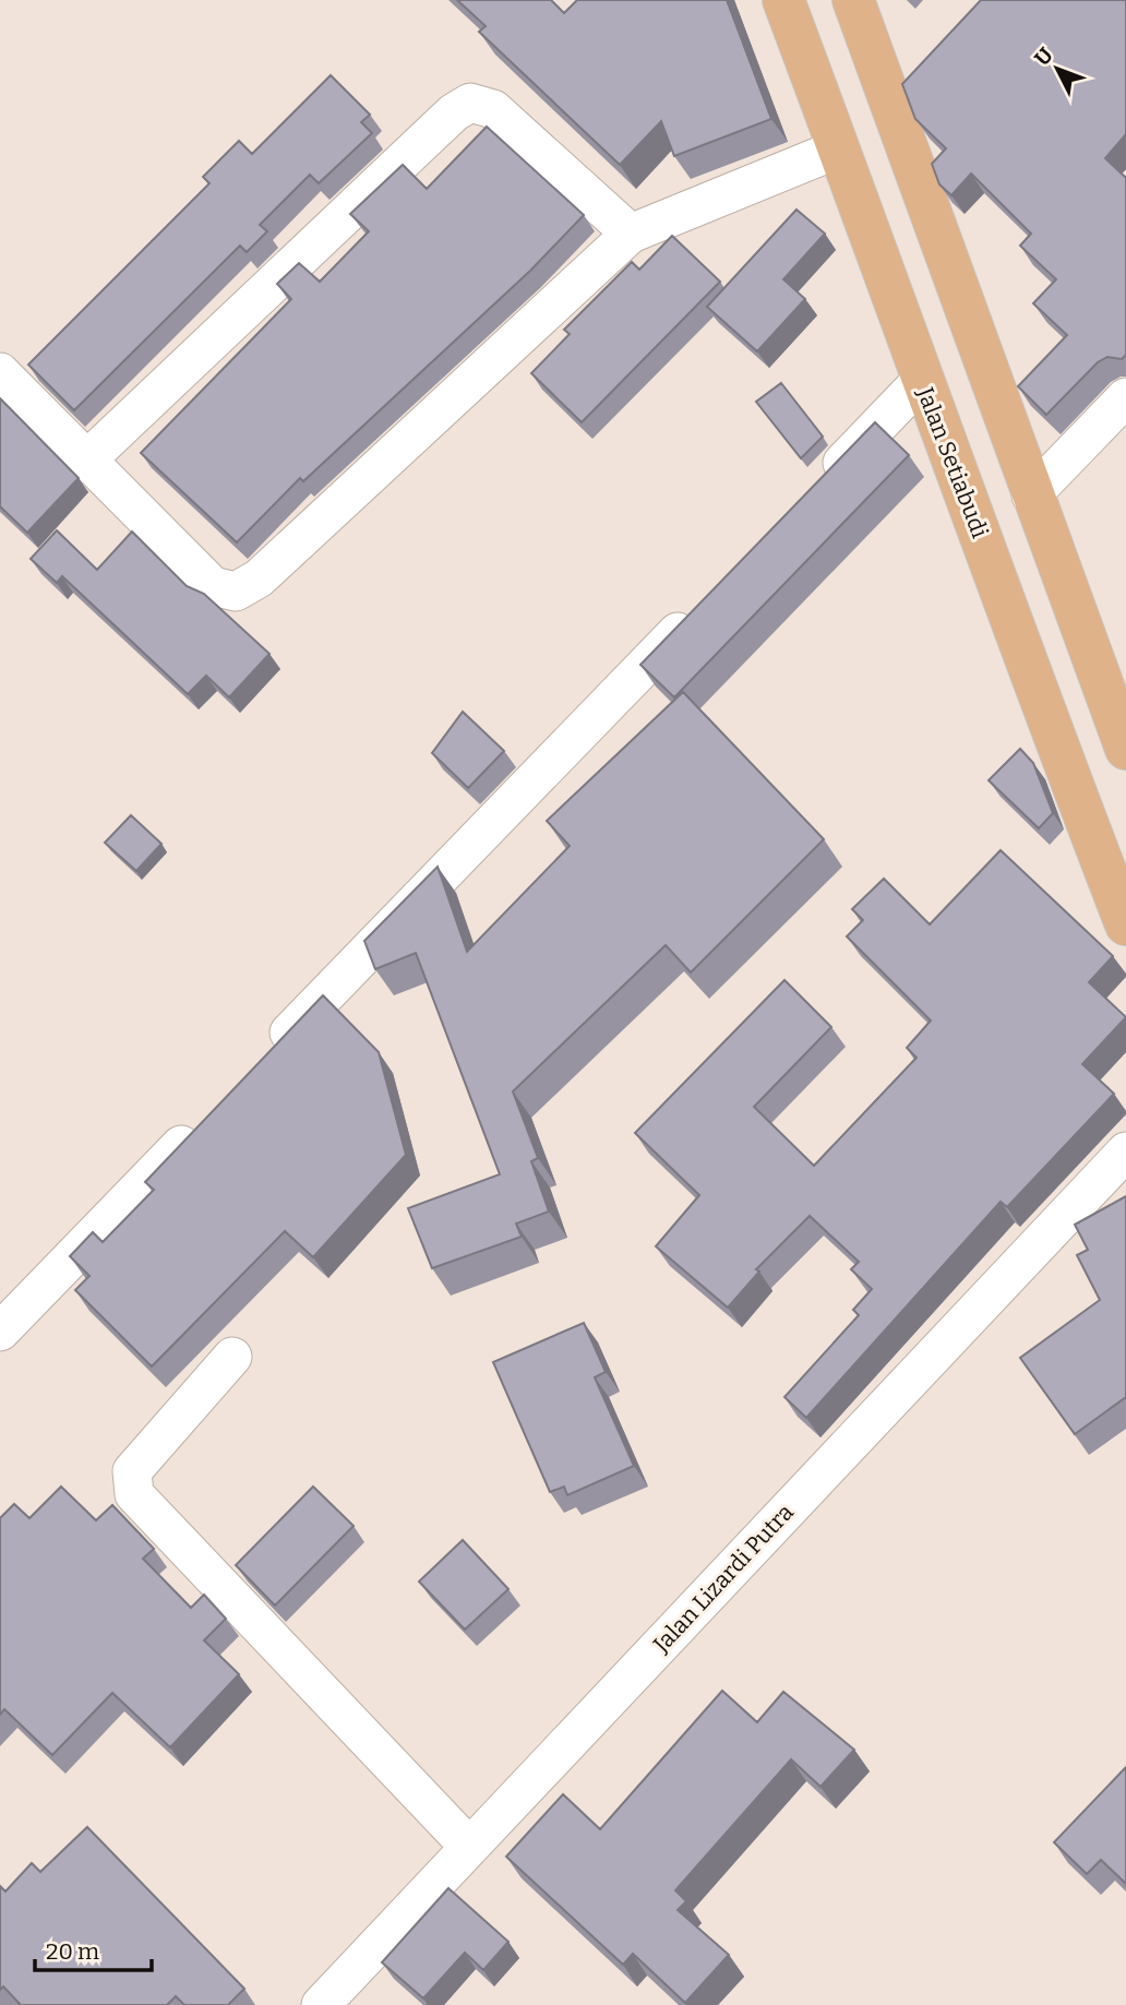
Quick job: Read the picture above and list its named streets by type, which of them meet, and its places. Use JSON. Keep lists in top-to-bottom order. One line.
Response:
{"streets":{"main road":["Jalan Setiabudi"],"street":["Jalan Lizardi Putra"]},"scale_bar":"20 m","north":"top left"}
